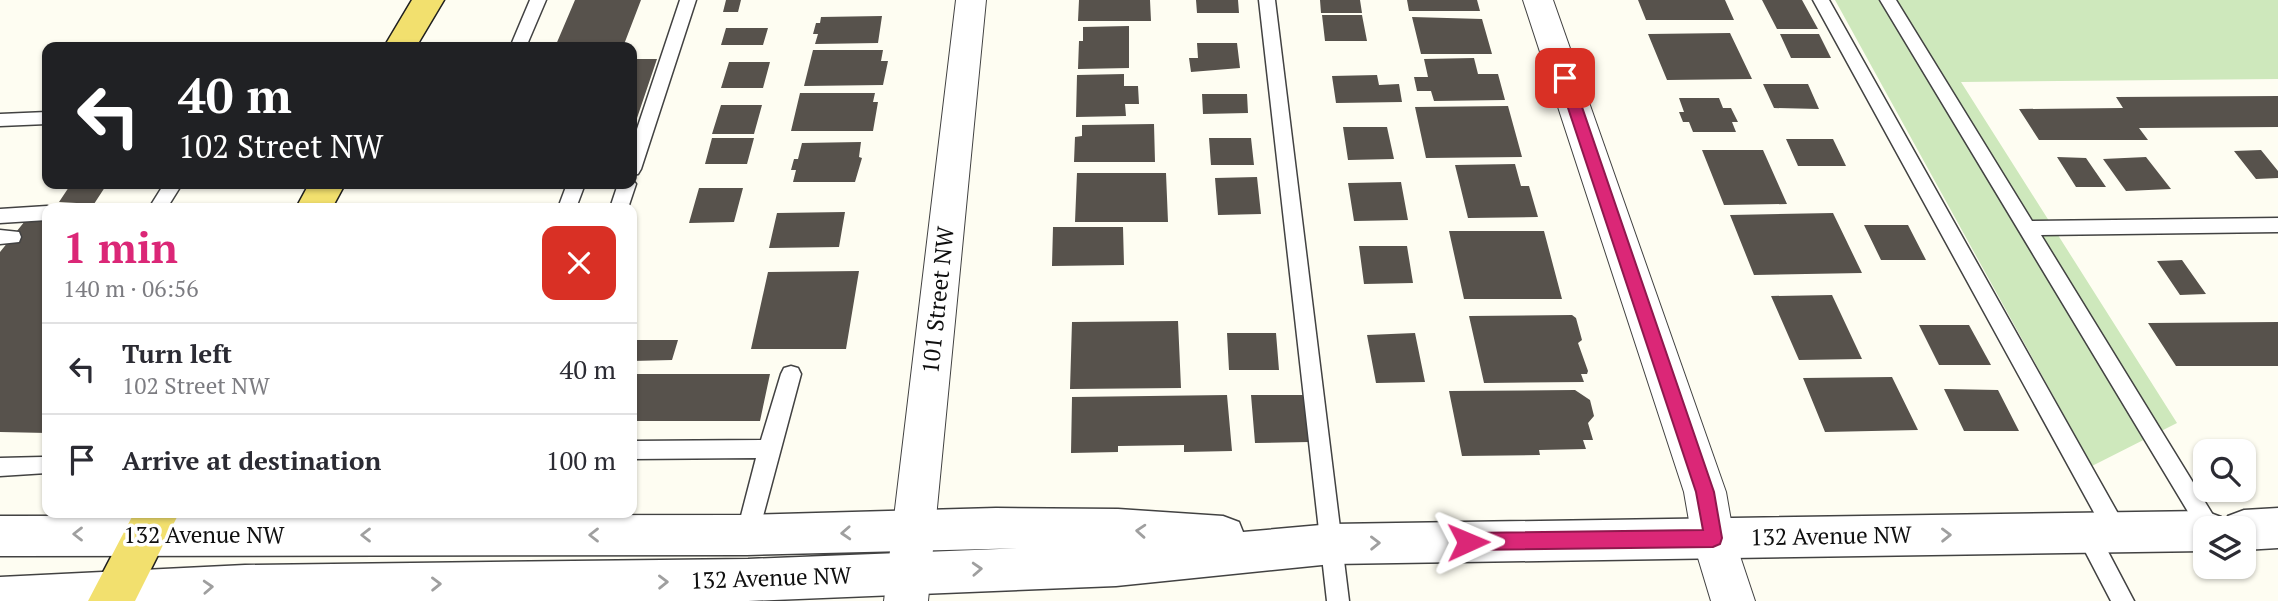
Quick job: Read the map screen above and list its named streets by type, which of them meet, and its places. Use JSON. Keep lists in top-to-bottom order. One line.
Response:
{"streets":{"street":["101 Street NW","132 Avenue NW"]},"crossings":[["101 Street NW","132 Avenue NW"]],"page":{"turn":["40 m","102 Street NW"],"heading":["1 min","140 m · 06:56"],"list":[{"name":"Turn left","note":"102 Street NW","value":"40 m"},{"name":"Arrive at destination","value":"100 m"}]}}
